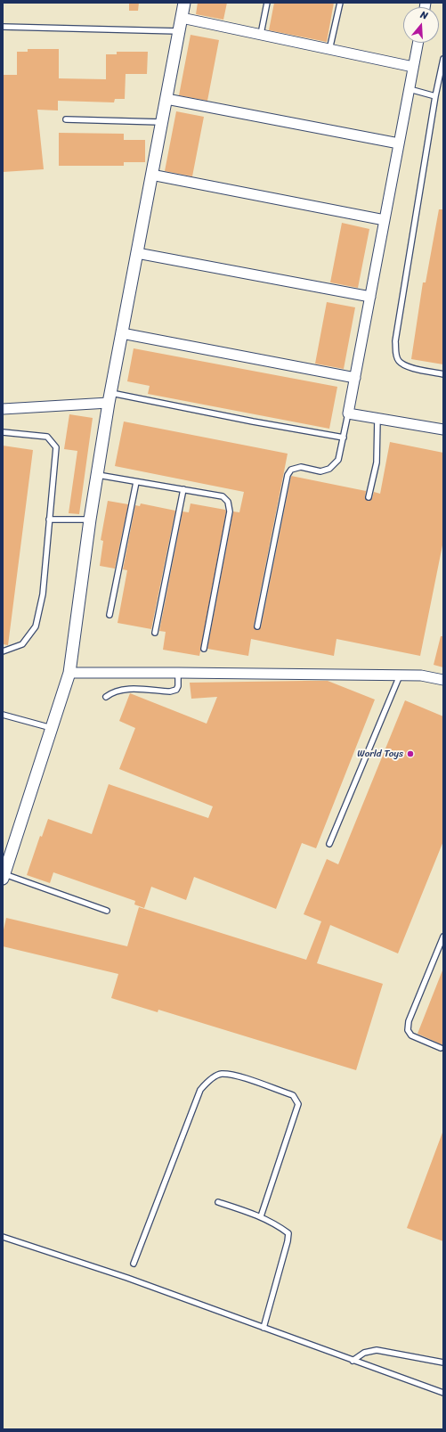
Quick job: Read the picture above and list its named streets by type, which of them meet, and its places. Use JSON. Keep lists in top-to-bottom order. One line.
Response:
{"places":["World Toys"],"north":"top"}
